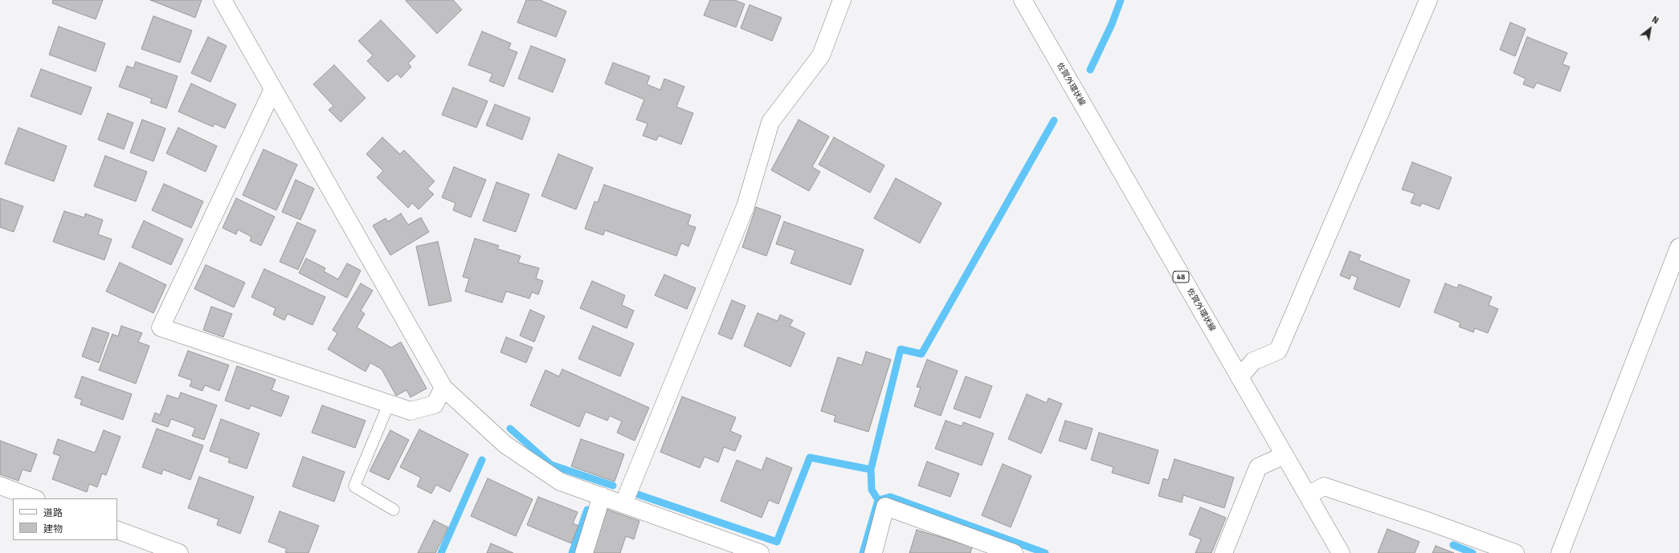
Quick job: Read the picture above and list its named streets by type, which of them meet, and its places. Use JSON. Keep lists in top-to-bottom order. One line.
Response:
{"streets":{"street":["佐賀外環状線","48"]},"legend":["道路","建物"],"north":"top right"}
